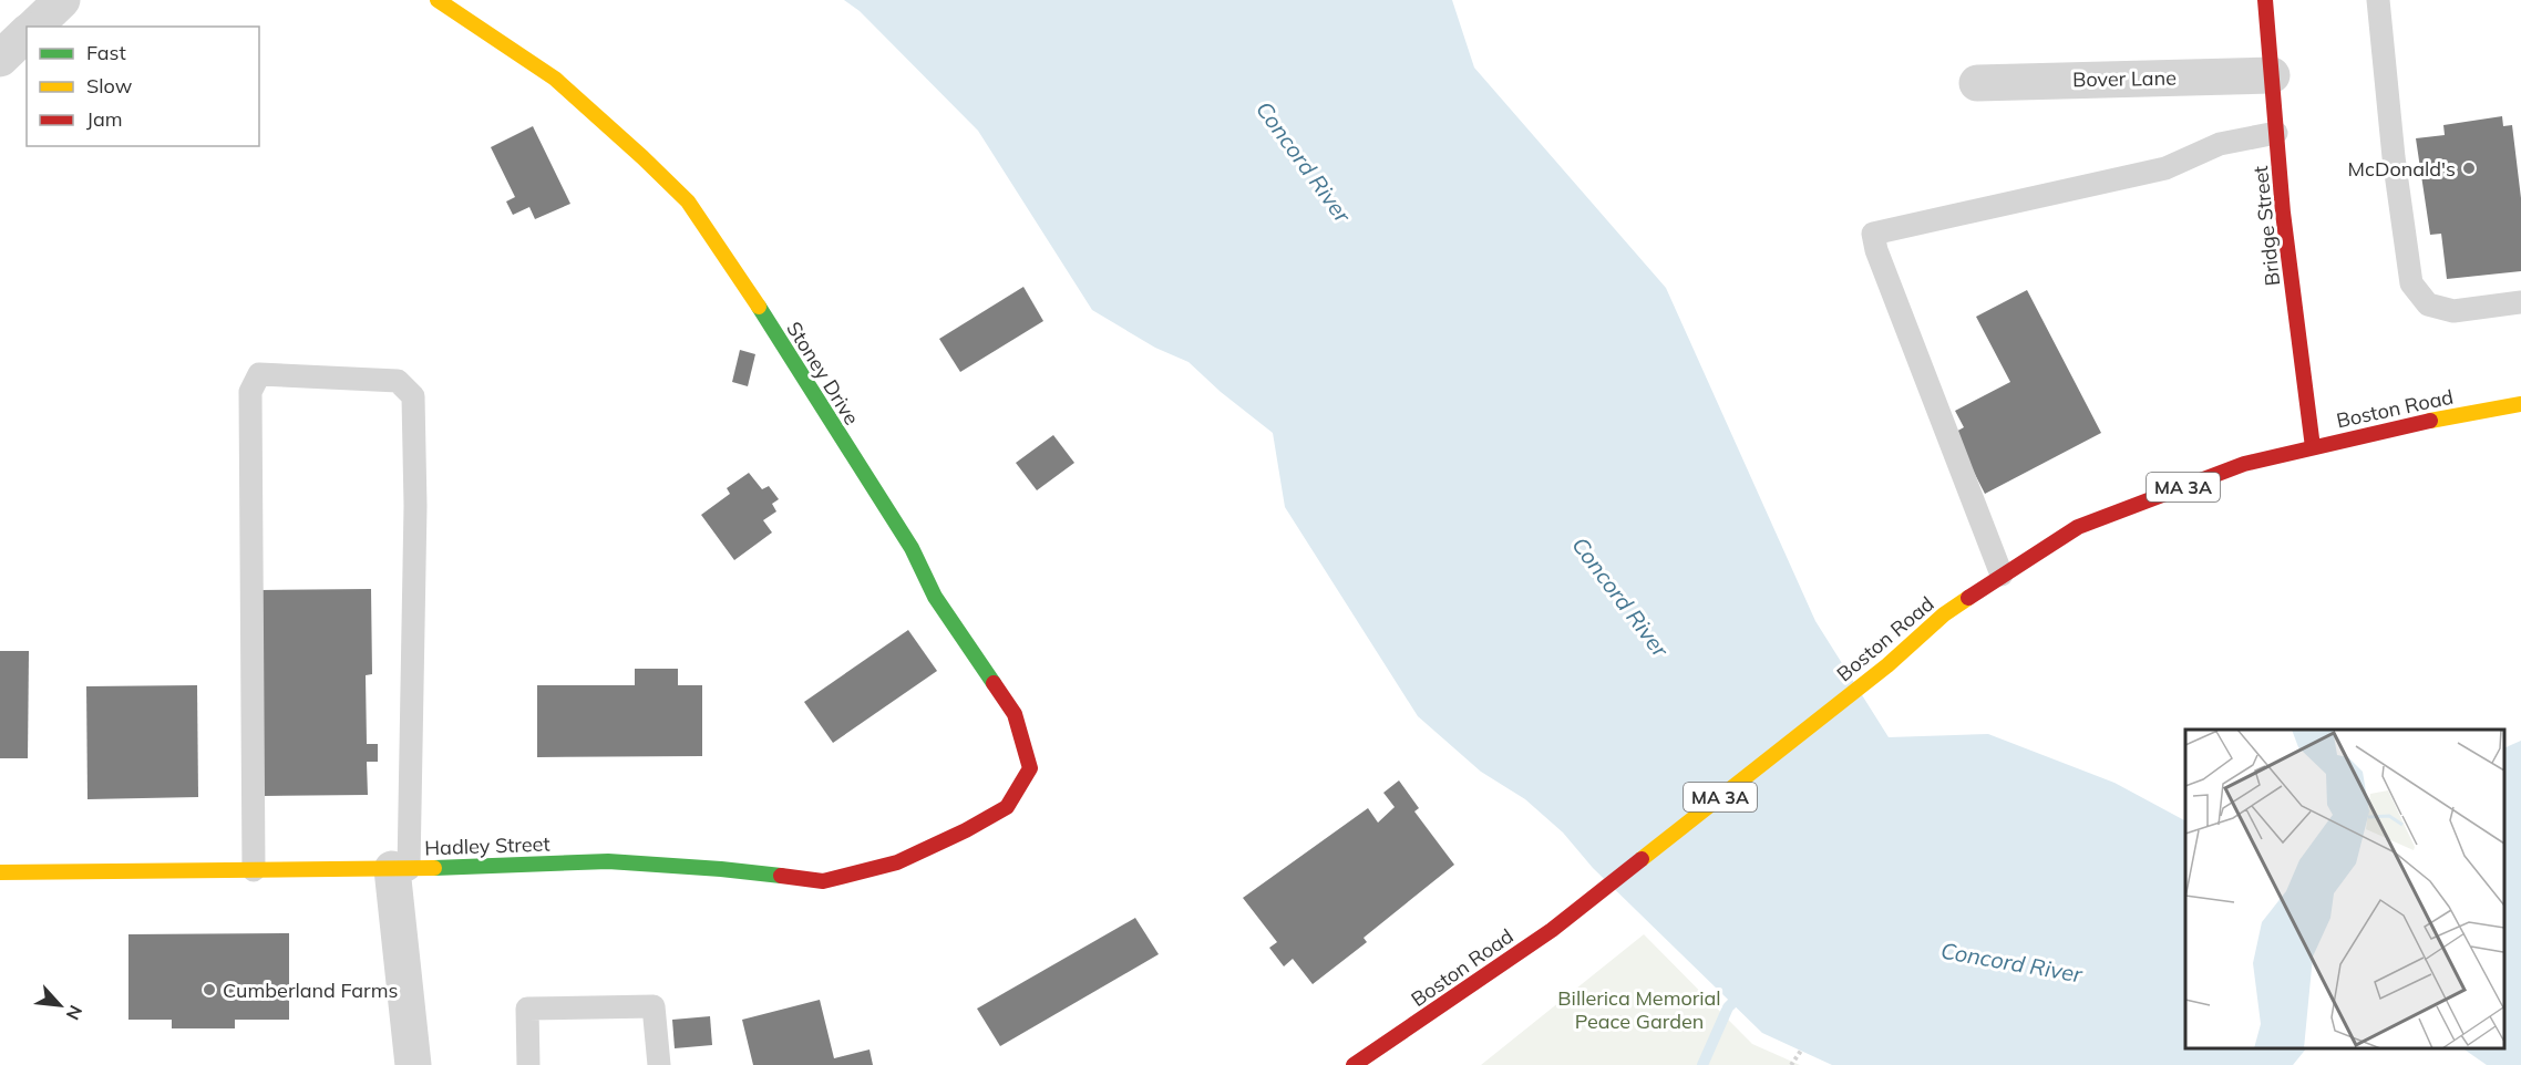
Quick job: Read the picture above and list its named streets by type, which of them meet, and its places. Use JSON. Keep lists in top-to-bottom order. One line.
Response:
{"streets":{"street":["Bover Lane","Bridge Street","Stoney Drive","Boston Road","MA 3A","Hadley Street"]},"crossings":[["Bover Lane","Bridge Street"],["Bridge Street","Boston Road"],["Stoney Drive","Hadley Street"]],"water":["Concord River"],"parks":["Billerica Memorial Peace Garden"],"places":["McDonald's","Cumberland Farms"],"legend":["Fast","Slow","Jam"],"north":"bottom right"}
